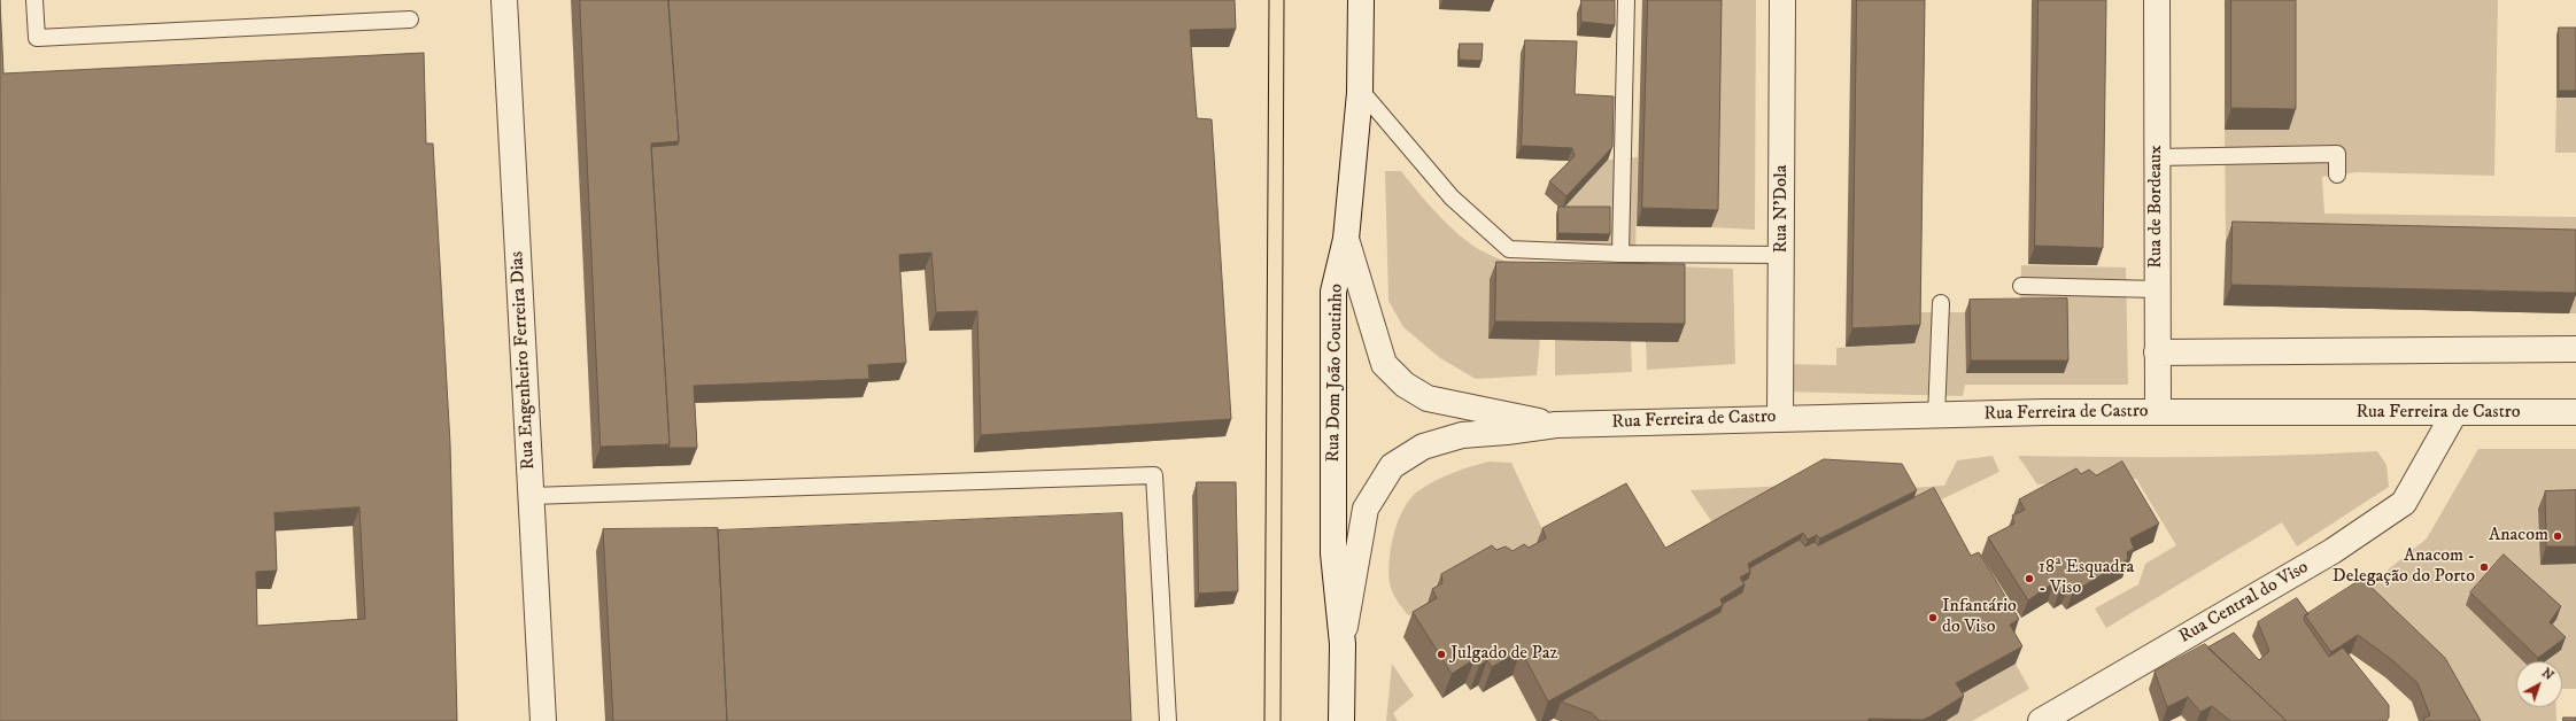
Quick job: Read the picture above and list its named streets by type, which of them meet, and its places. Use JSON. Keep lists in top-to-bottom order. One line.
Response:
{"streets":{"street":["Rua de Bordeaux","Rua N'Dola","Rua Engenheiro Ferreira Dias","Rua Dom João Coutinho","Rua Ferreira de Castro","Rua Central do Viso"]},"crossings":[["Rua de Bordeaux","Rua Ferreira de Castro"],["Rua N'Dola","Rua Ferreira de Castro"],["Rua Dom João Coutinho","Rua Ferreira de Castro"],["Rua Ferreira de Castro","Rua Central do Viso"]],"places":["Anacom","Anacom - Delegação do Porto","18ª Esquadra - Viso","Infantário do Viso","Julgado de Paz"],"north":"top right"}
